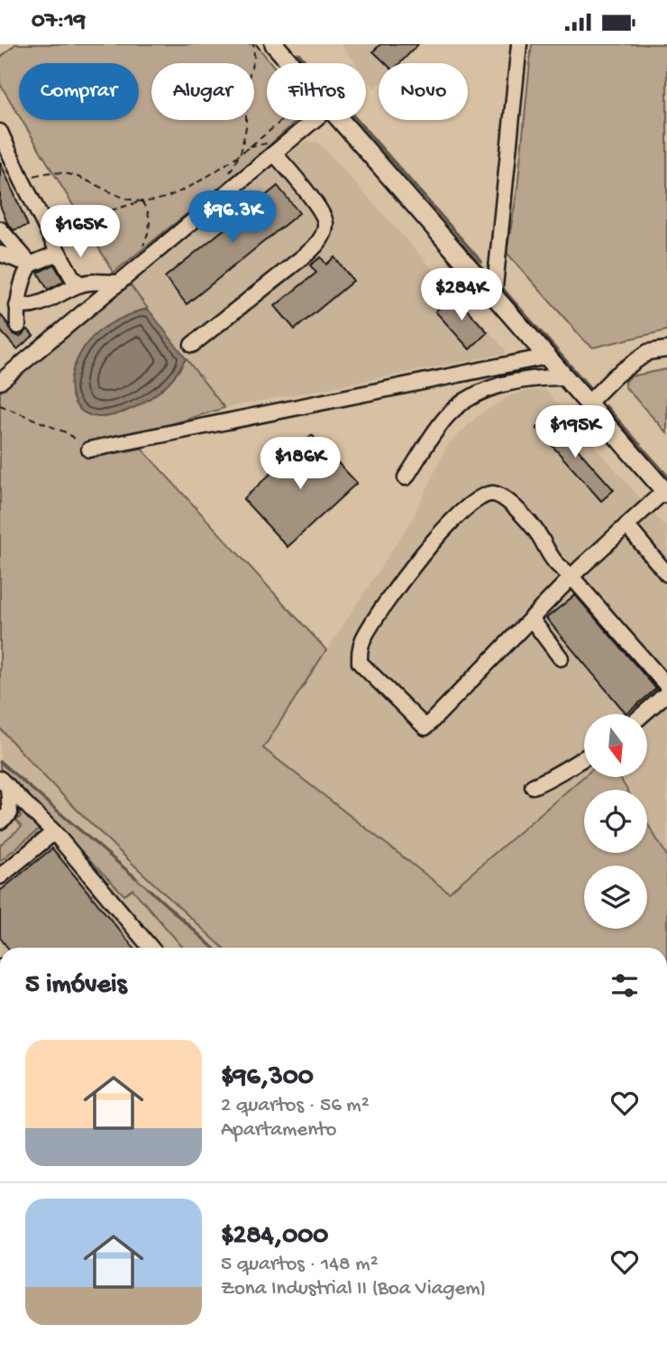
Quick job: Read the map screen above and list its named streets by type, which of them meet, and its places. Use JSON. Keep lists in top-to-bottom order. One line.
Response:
{"north":"bottom","page":{"status":"07:19","chip":["Comprar","Alugar","Filtros","Novo"],"price":["$96.3K","$165K","$284K","$195K","$186K"],"heading":"5 imóveis","list":[{"name":"$96,300","note":"2 quartos · 56 m² · Apartamento"},{"name":"$284,000","note":"5 quartos · 148 m² · Zona Industrial II (Boa Viagem)"}]}}
